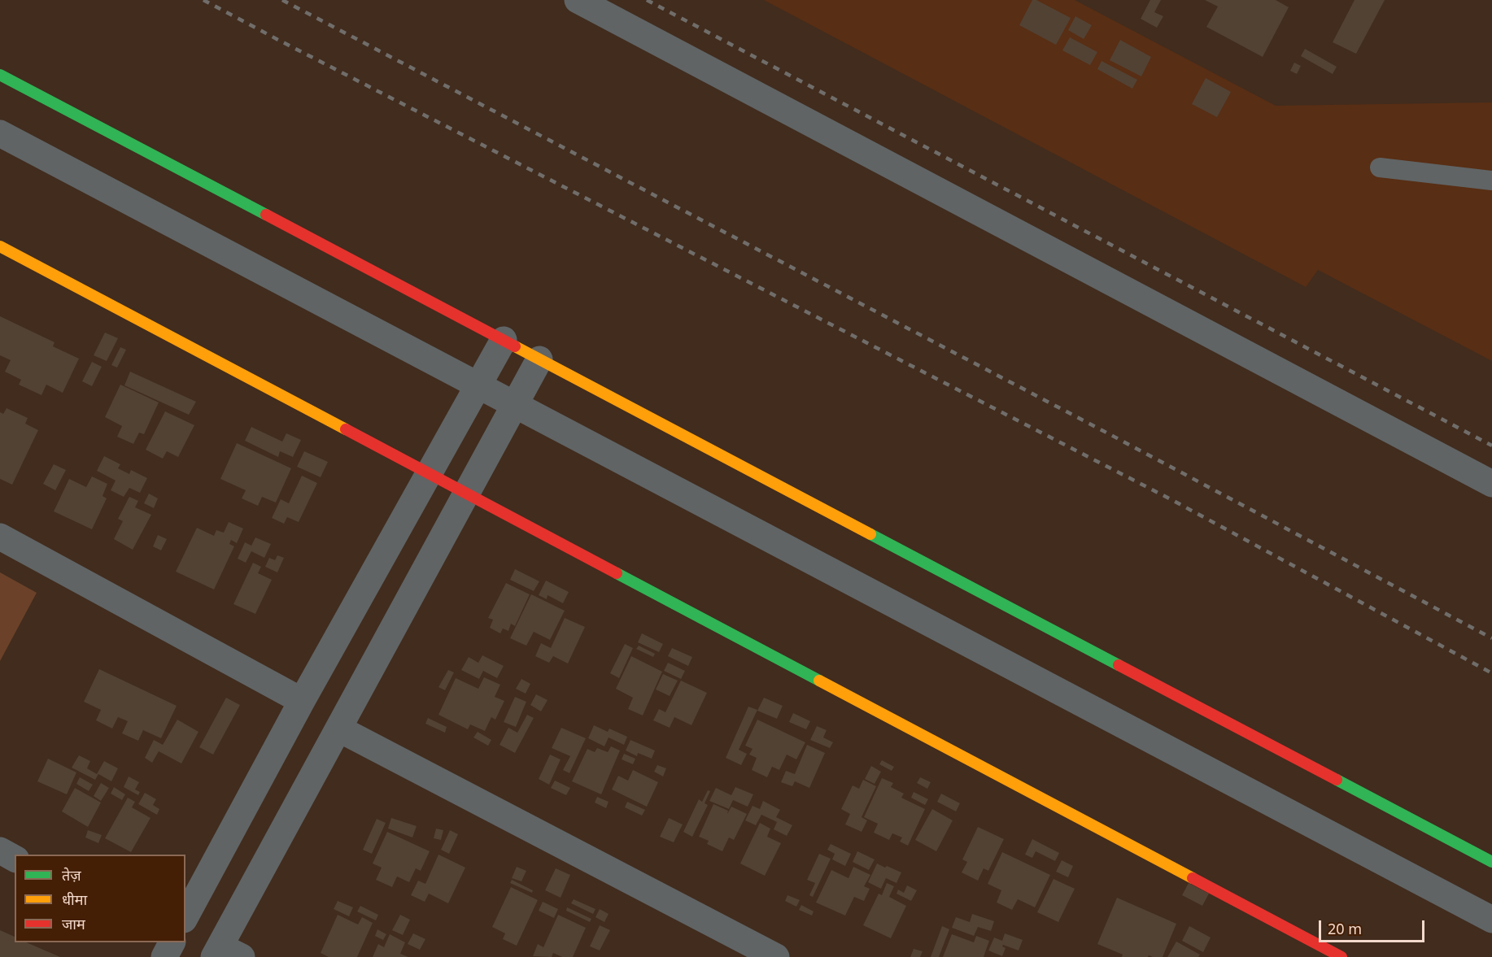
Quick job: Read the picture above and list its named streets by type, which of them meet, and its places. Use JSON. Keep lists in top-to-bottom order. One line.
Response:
{"legend":["तेज़","धीमा","जाम"],"scale_bar":"20 m"}
